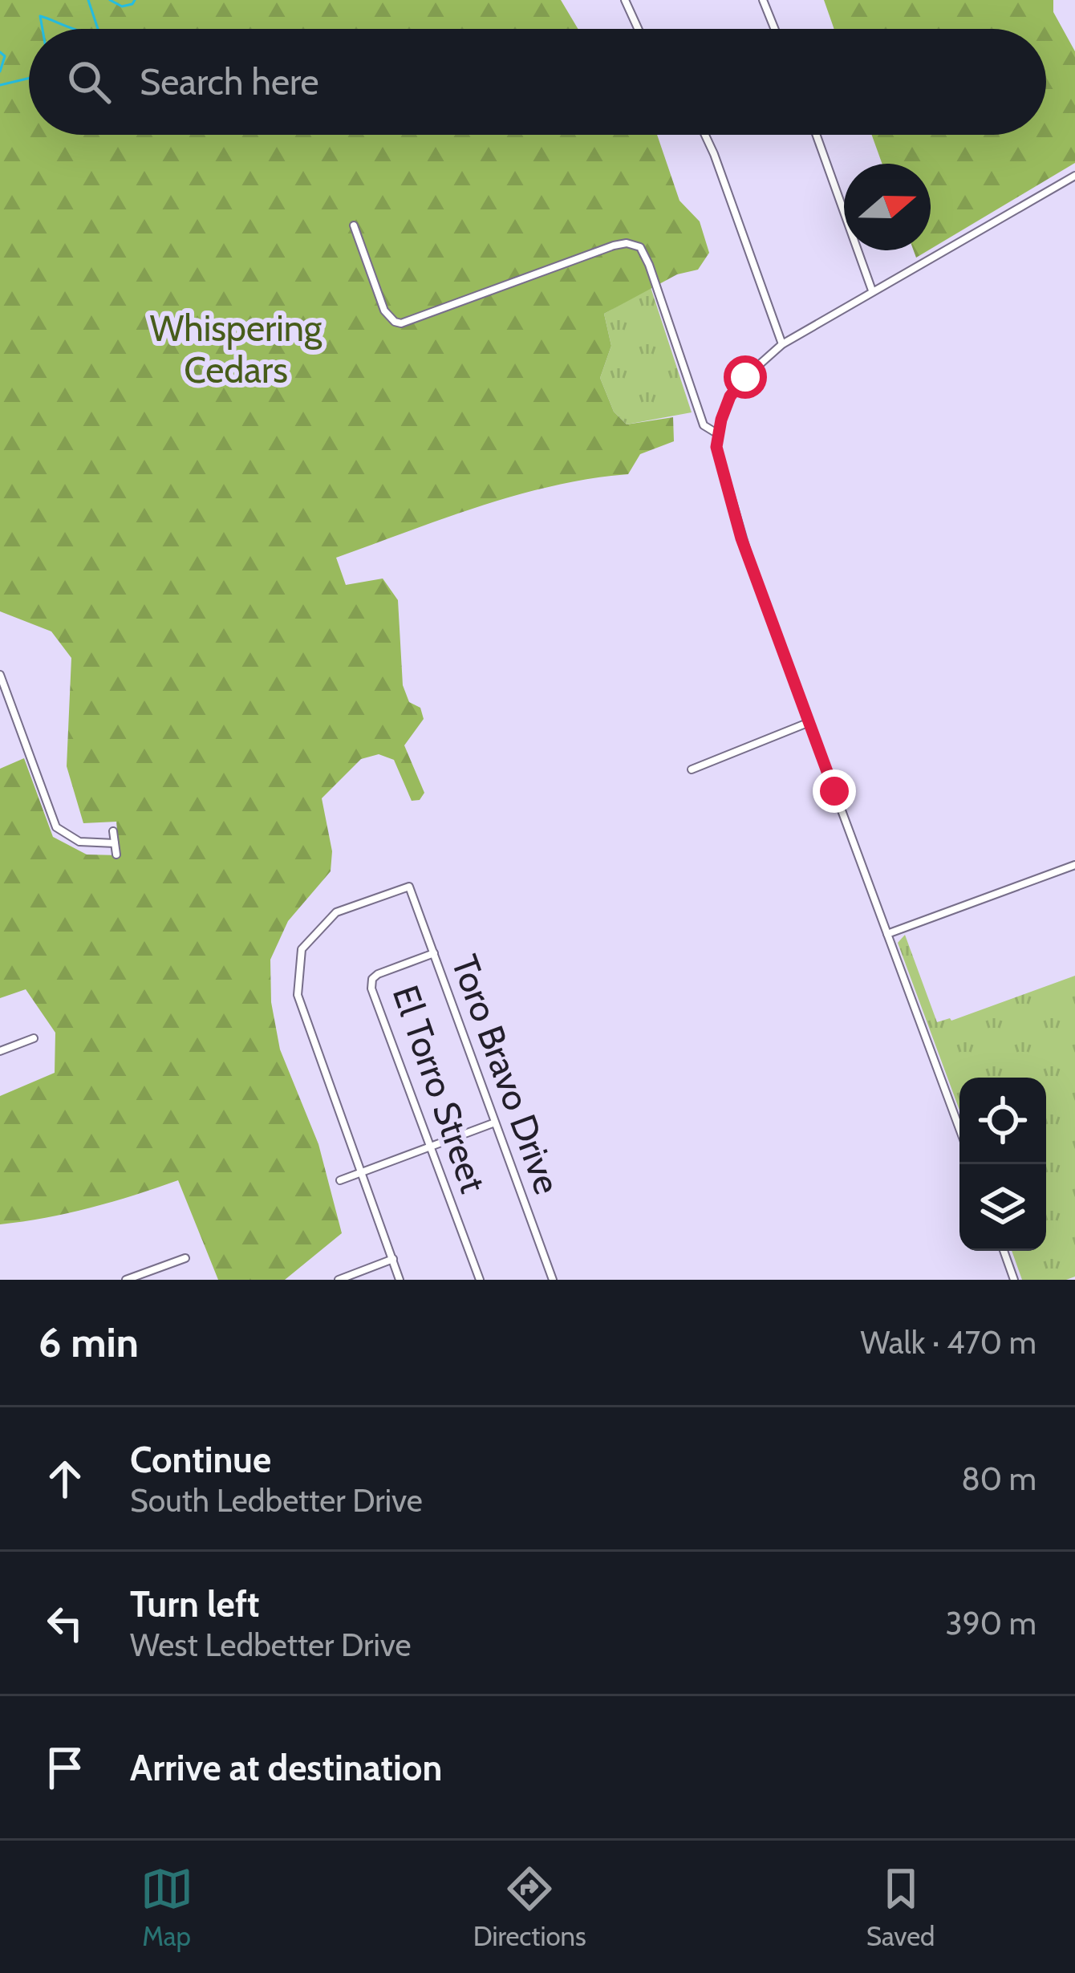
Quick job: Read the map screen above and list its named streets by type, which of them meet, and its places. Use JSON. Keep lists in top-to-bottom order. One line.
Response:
{"streets":{"street":["Toro Bravo Drive","El Torro Street"]},"crossings":[["Toro Bravo Drive","El Torro Street"]],"parks":["Whispering Cedars"],"north":"right","page":{"search":"Search here","heading":["6 min","Walk · 470 m"],"list":[["Continue","South Ledbetter Drive","80 m"],["Turn left","West Ledbetter Drive","390 m"],"Arrive at destination"],"nav":["Map","Directions","Saved"]}}
